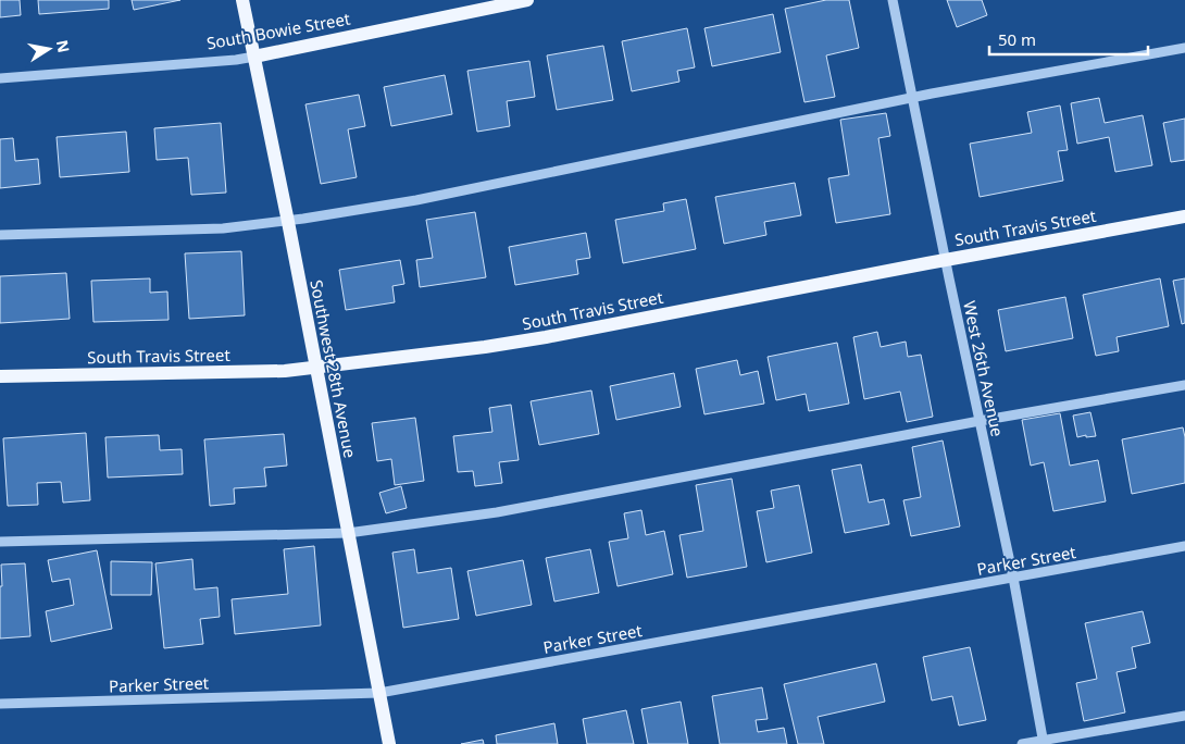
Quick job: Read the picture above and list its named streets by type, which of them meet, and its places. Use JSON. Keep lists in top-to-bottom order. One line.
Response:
{"streets":{"main road":["South Bowie Street","South Travis Street","Southwest 28th Avenue"],"street":["West 26th Avenue","Parker Street"]},"crossings":[["South Bowie Street","Southwest 28th Avenue"],["South Travis Street","Southwest 28th Avenue"],["South Travis Street","West 26th Avenue"],["Southwest 28th Avenue","Parker Street"],["West 26th Avenue","Parker Street"]],"scale_bar":"50 m","north":"right"}
